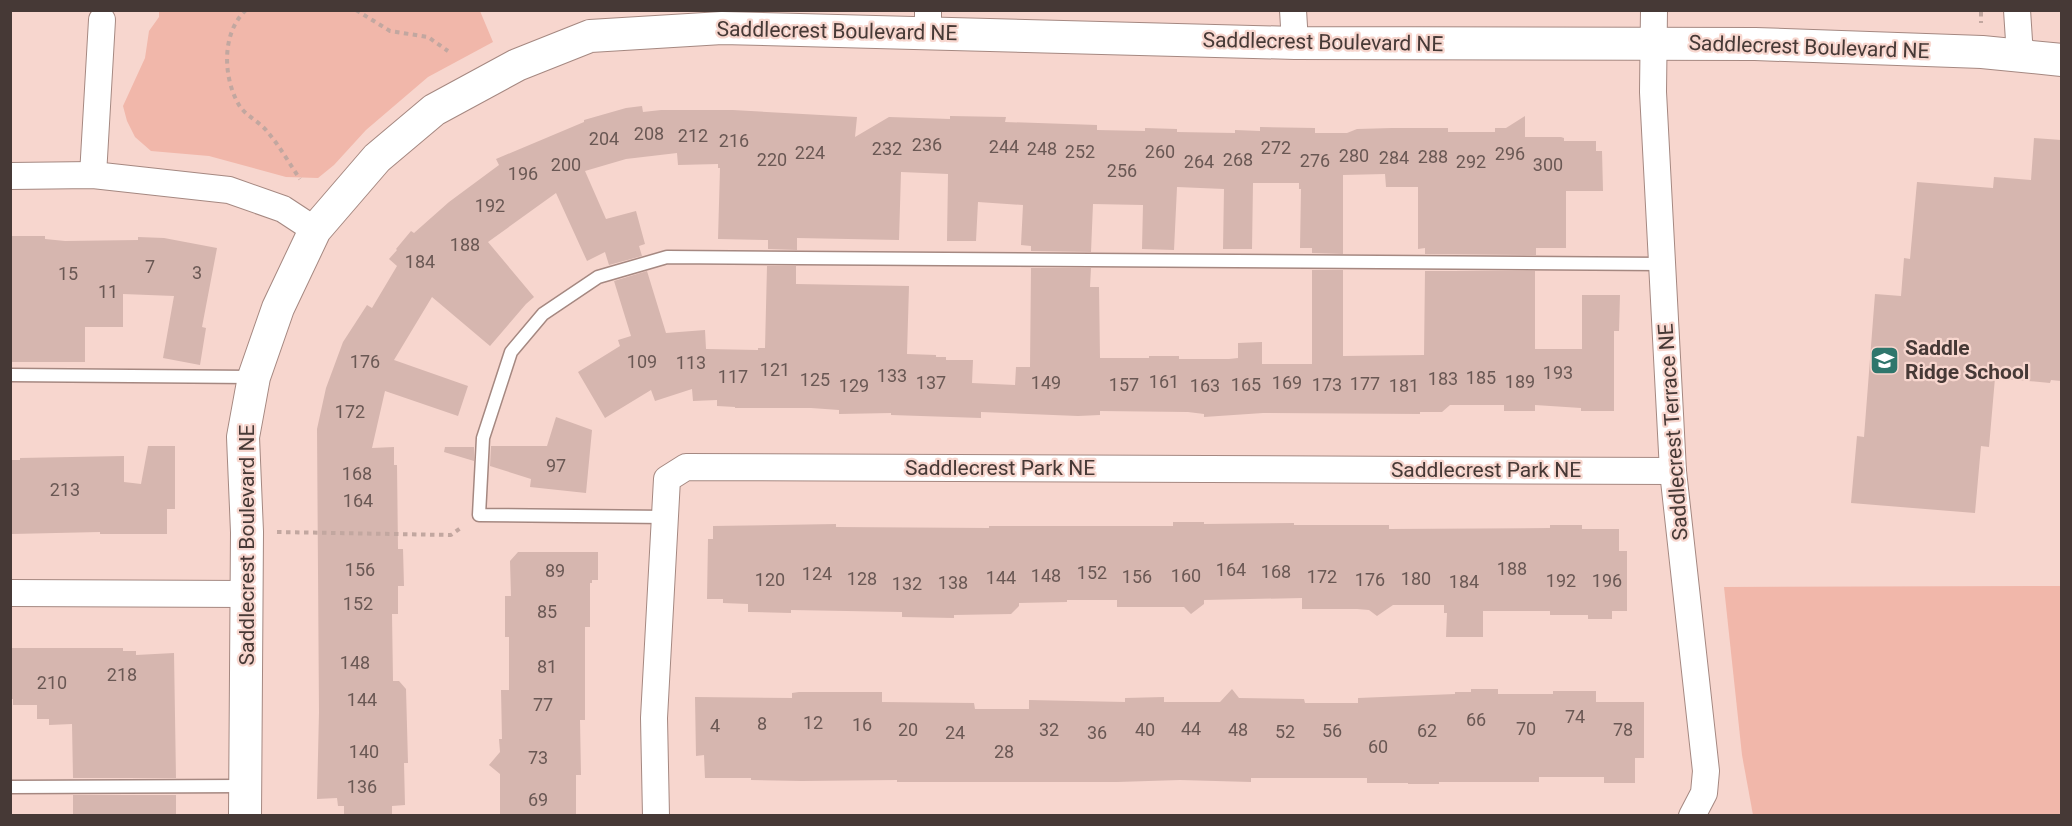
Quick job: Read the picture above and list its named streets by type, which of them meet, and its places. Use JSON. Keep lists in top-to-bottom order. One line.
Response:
{"streets":{"street":["Saddlecrest Boulevard NE","Saddlecrest Terrace NE","Saddlecrest Park NE"]},"crossings":[["Saddlecrest Boulevard NE","Saddlecrest Terrace NE"],["Saddlecrest Terrace NE","Saddlecrest Park NE"]],"places":{"school or university":["Saddle Ridge School"]},"house_numbers":["208","212","204","216","236","244","272","232","248","252","260","224","296","280","288","284","220","268","276","264","292","200","300","256","196","192","188","184","7","3","15","11","176","109","113","121","193","133","117","185","183","125","161","189","137","149","169","177","157","165","173","129","163","181","172","97","168","213","164","188","156","164","89","168","152","124","148","160","156","172","144","128","180","120","176","192","196","184","138","132","152","85","148","81","218","210","144","77","74","66","12","8","16","4","44","70","20","32","40","48","78","56","62","52","24","36","60","140","28","73","136","69"]}
